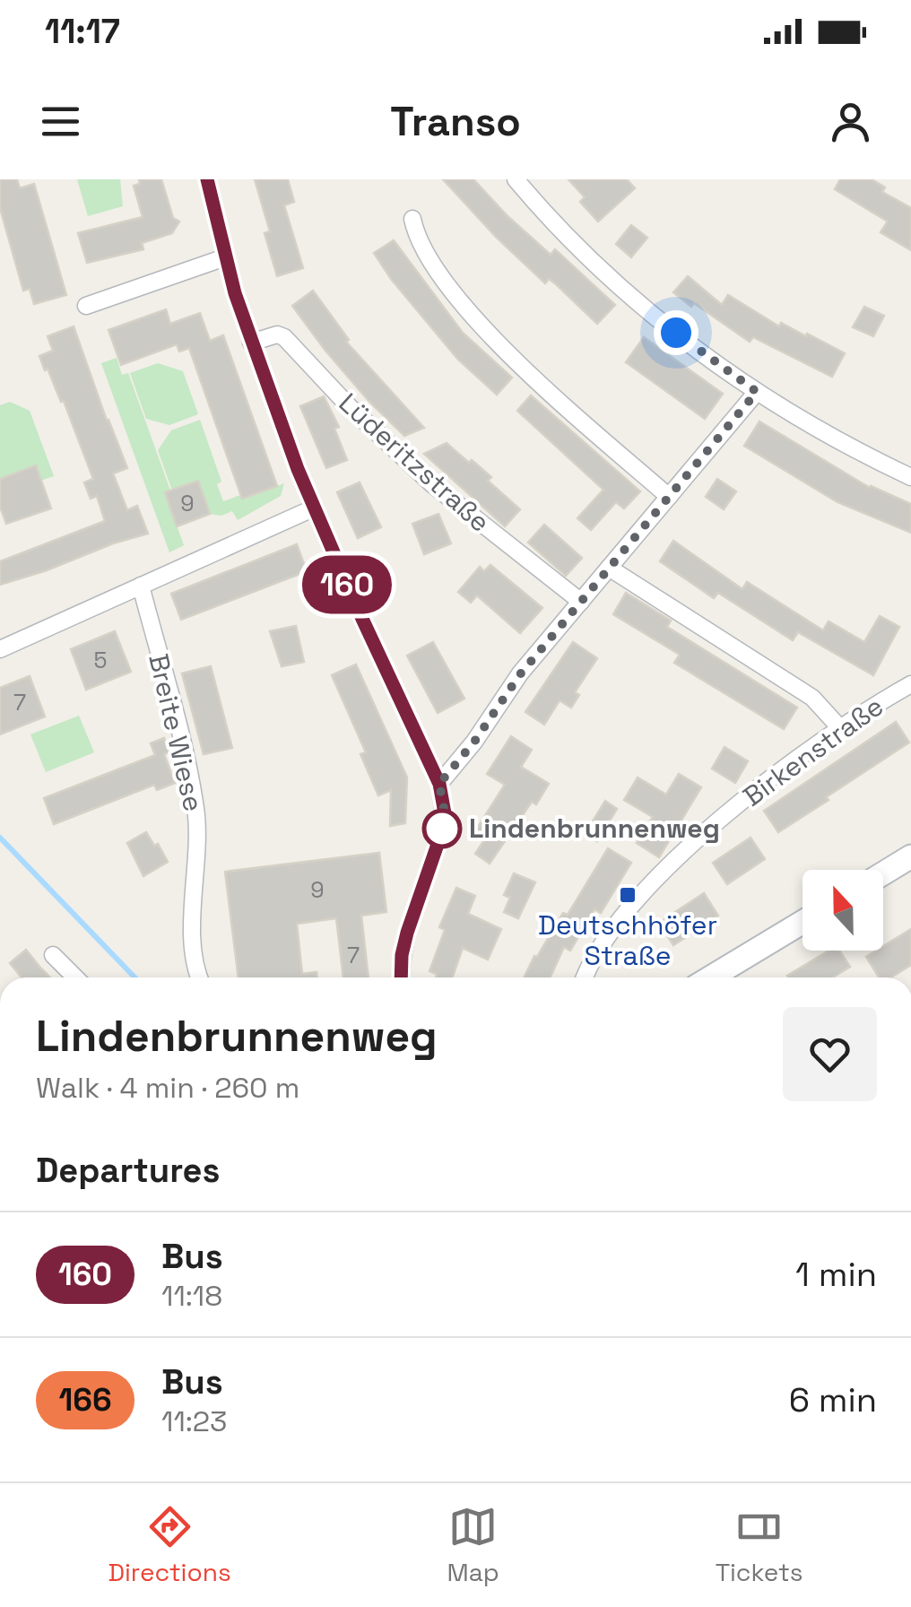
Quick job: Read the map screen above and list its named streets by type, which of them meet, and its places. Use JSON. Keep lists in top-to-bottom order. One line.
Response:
{"streets":{"street":["Lüderitzstraße","Breite Wiese","Birkenstraße"]},"places":{"other":["Lindenbrunnenweg"],"transit":["Deutschhöfer Straße"]},"lines":["bus line 160"],"house_numbers":["9","5","7","9","7"],"north":"top","page":{"status":"11:17","header":"Transo","on_map":"160","heading":[["Lindenbrunnenweg","Walk · 4 min · 260 m"],"Departures"],"list":[{"mark":"160","name":"Bus","note":"11:18","value":"1 min"},{"mark":"166","name":"Bus","note":"11:23","value":"6 min"}],"tabs":["Directions","Map","Tickets"]}}
